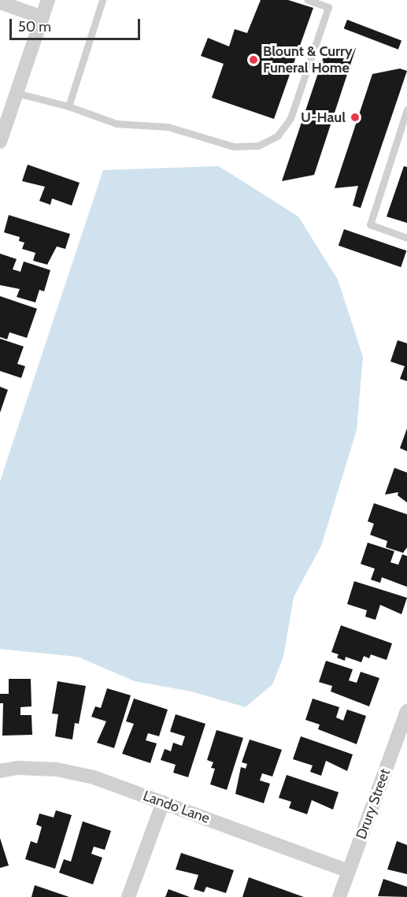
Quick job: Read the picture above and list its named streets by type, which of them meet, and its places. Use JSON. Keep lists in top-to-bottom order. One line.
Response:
{"streets":{"street":["Drury Street","Lando Lane"]},"crossings":[["Drury Street","Lando Lane"]],"places":["Blount & Curry Funeral Home","U-Haul"],"scale_bar":"50 m"}
